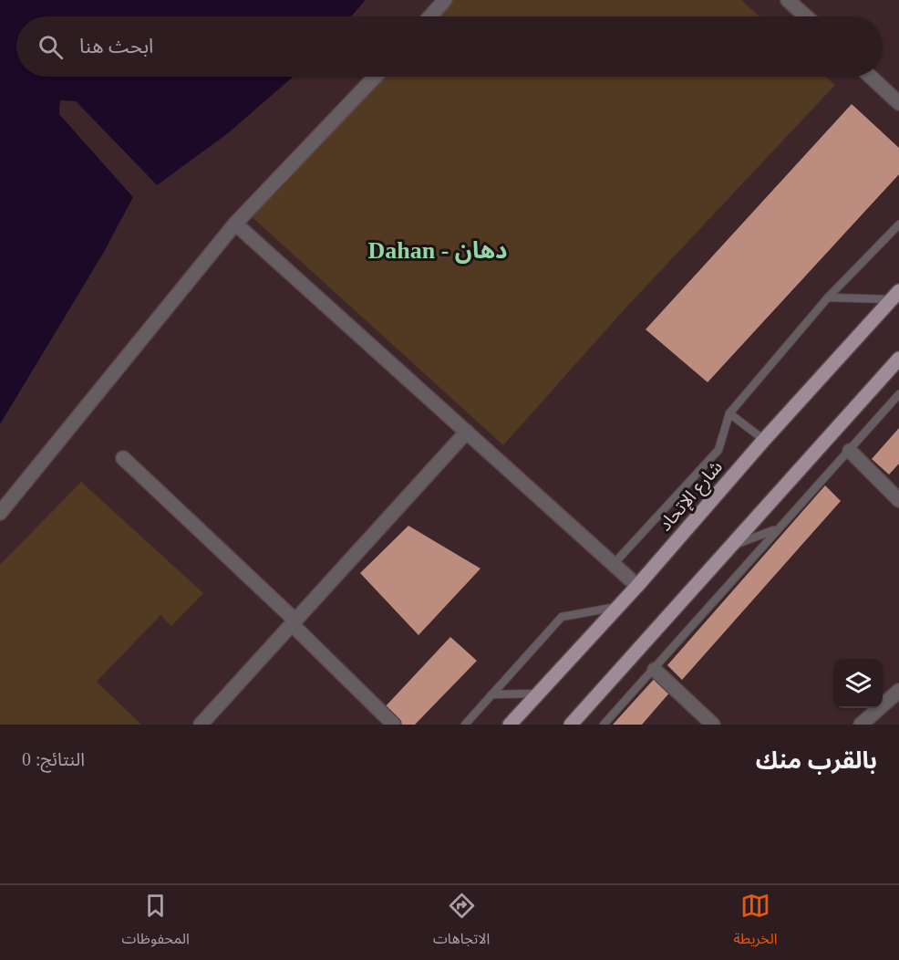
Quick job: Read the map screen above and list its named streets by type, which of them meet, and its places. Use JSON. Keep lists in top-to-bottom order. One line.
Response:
{"streets":{"main road":["شارع الإتحاد"]},"districts":["Dahan - دهان"],"page":{"search":"ابحث هنا","heading":["بالقرب منك","النتائج: 0"],"nav":["الخريطة","الاتجاهات","المحفوظات"]}}
